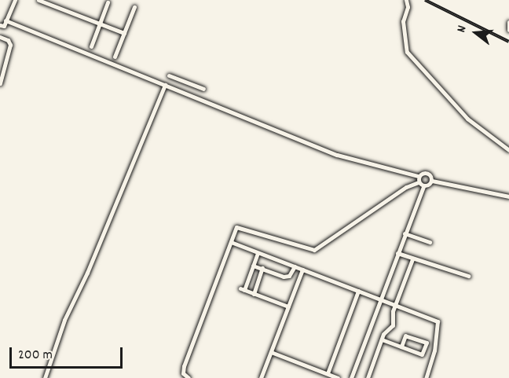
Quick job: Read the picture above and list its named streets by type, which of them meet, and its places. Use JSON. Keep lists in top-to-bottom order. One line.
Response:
{"scale_bar":"200 m","north":"left"}
